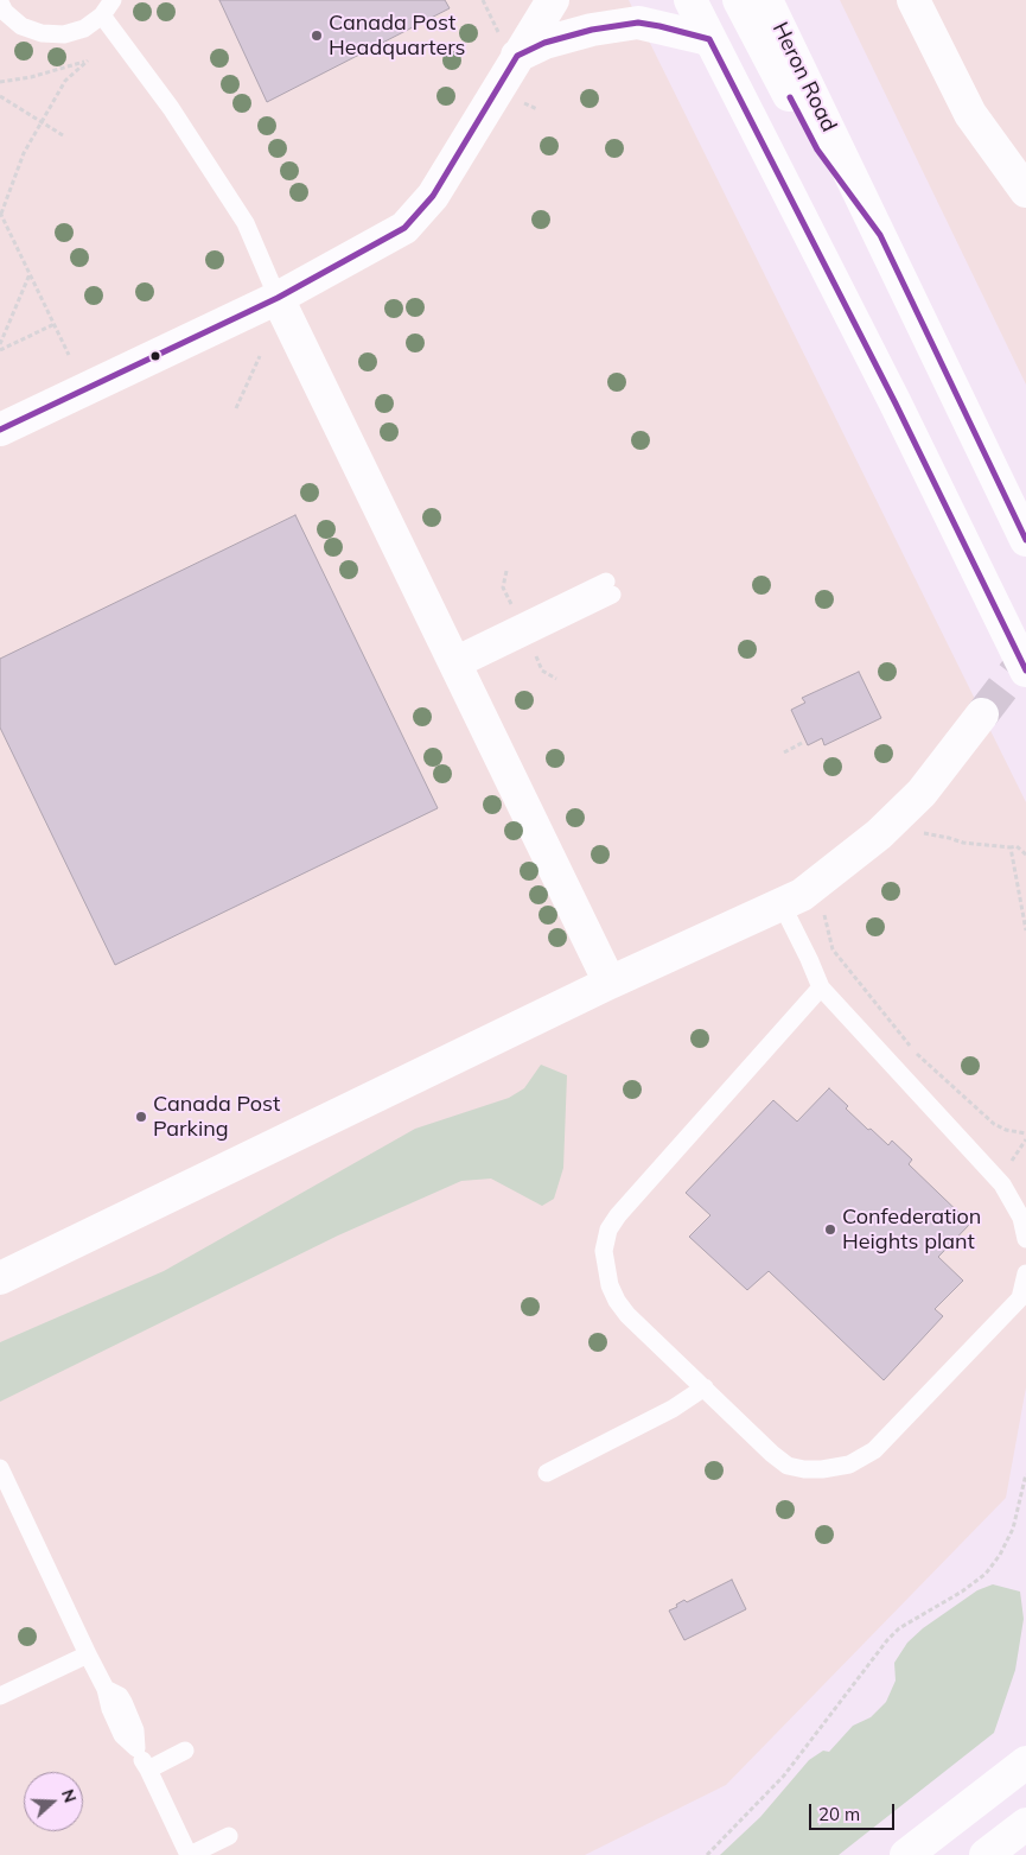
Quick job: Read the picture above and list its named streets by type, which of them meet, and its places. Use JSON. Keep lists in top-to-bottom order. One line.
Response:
{"streets":{"main road":["Heron Road"]},"places":["Canada Post Headquarters","Canada Post Parking","Confederation Heights plant"],"scale_bar":"20 m","north":"right"}
